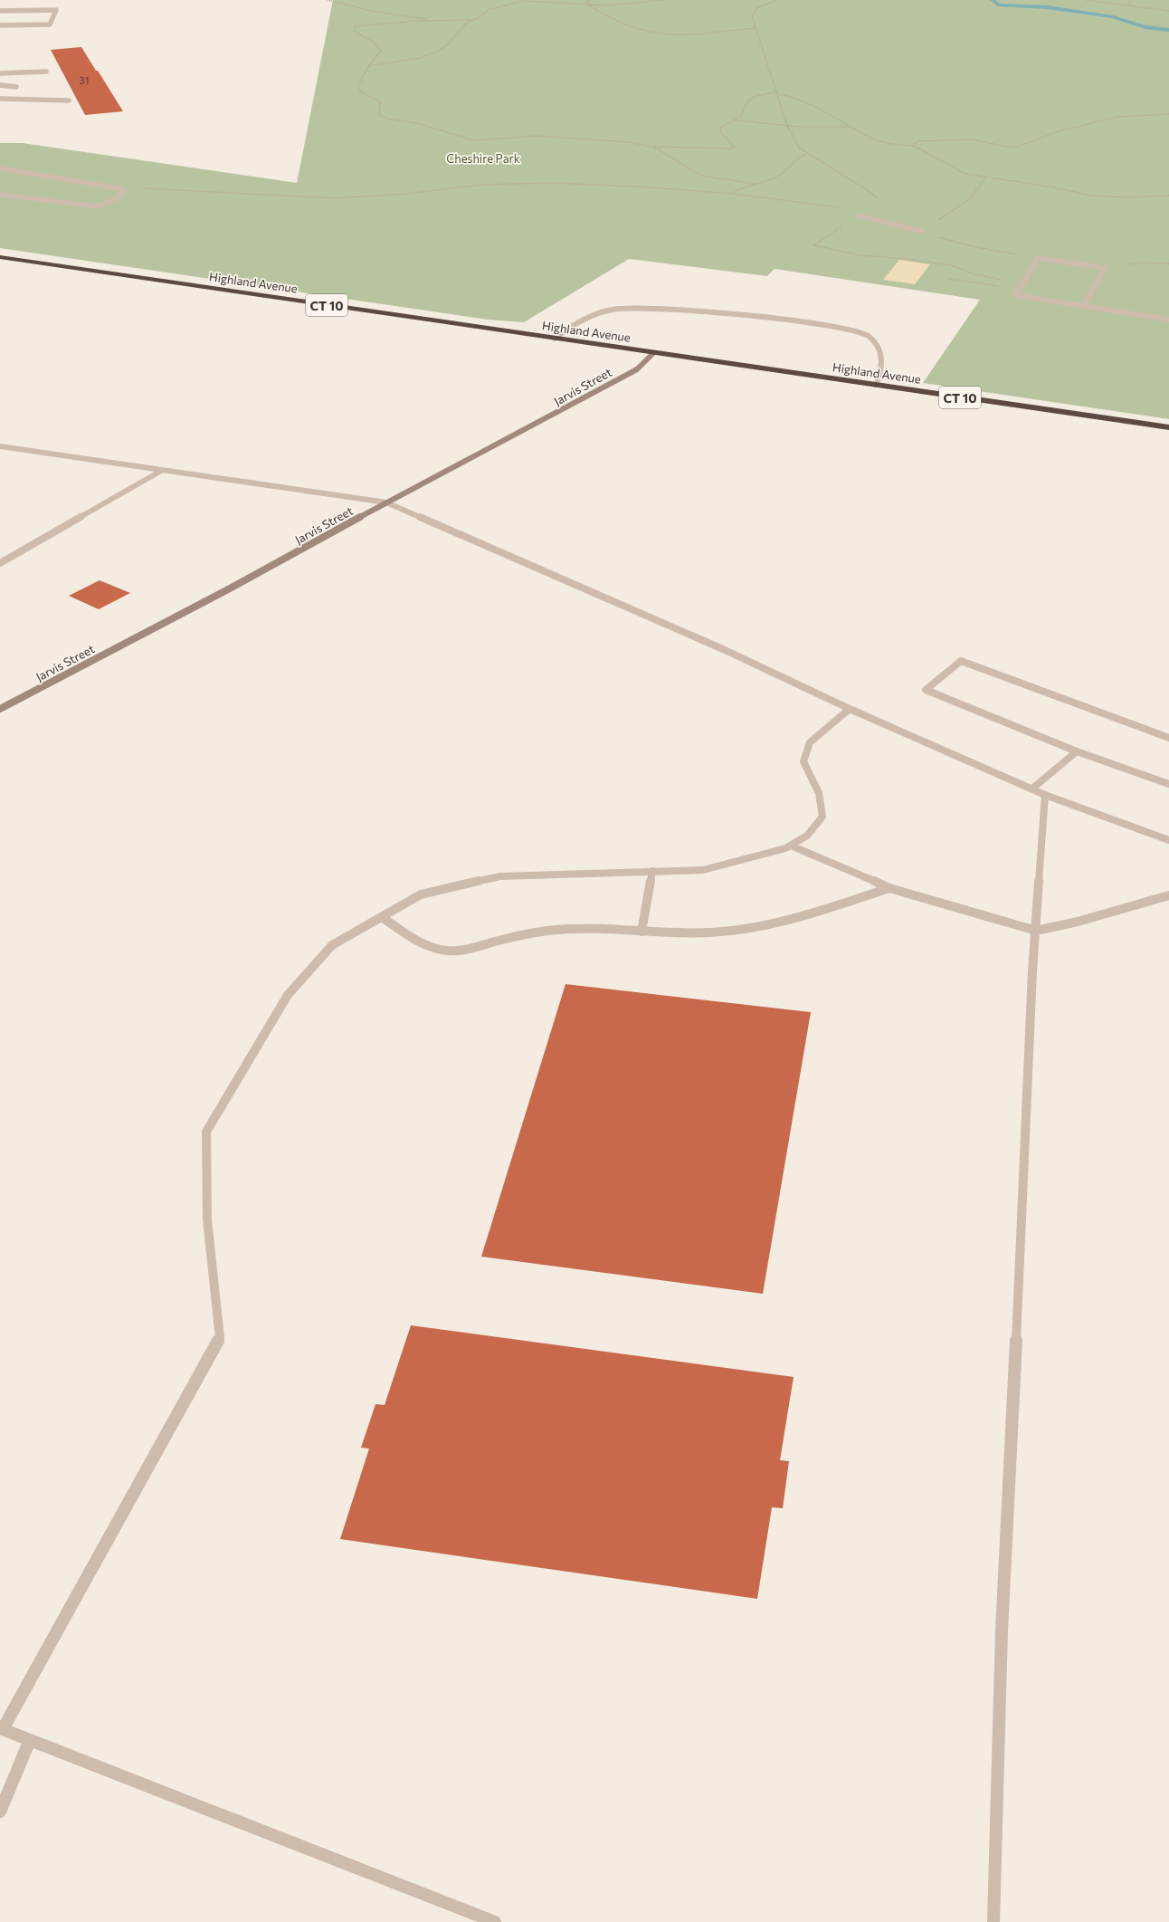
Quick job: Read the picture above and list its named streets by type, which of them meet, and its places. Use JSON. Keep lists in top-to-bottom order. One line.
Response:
{"streets":{"highway":["Highland Avenue","CT 10"],"street":["Jarvis Street"]},"crossings":[["Highland Avenue","Jarvis Street"]],"parks":["Cheshire Park"],"house_numbers":["31"]}
